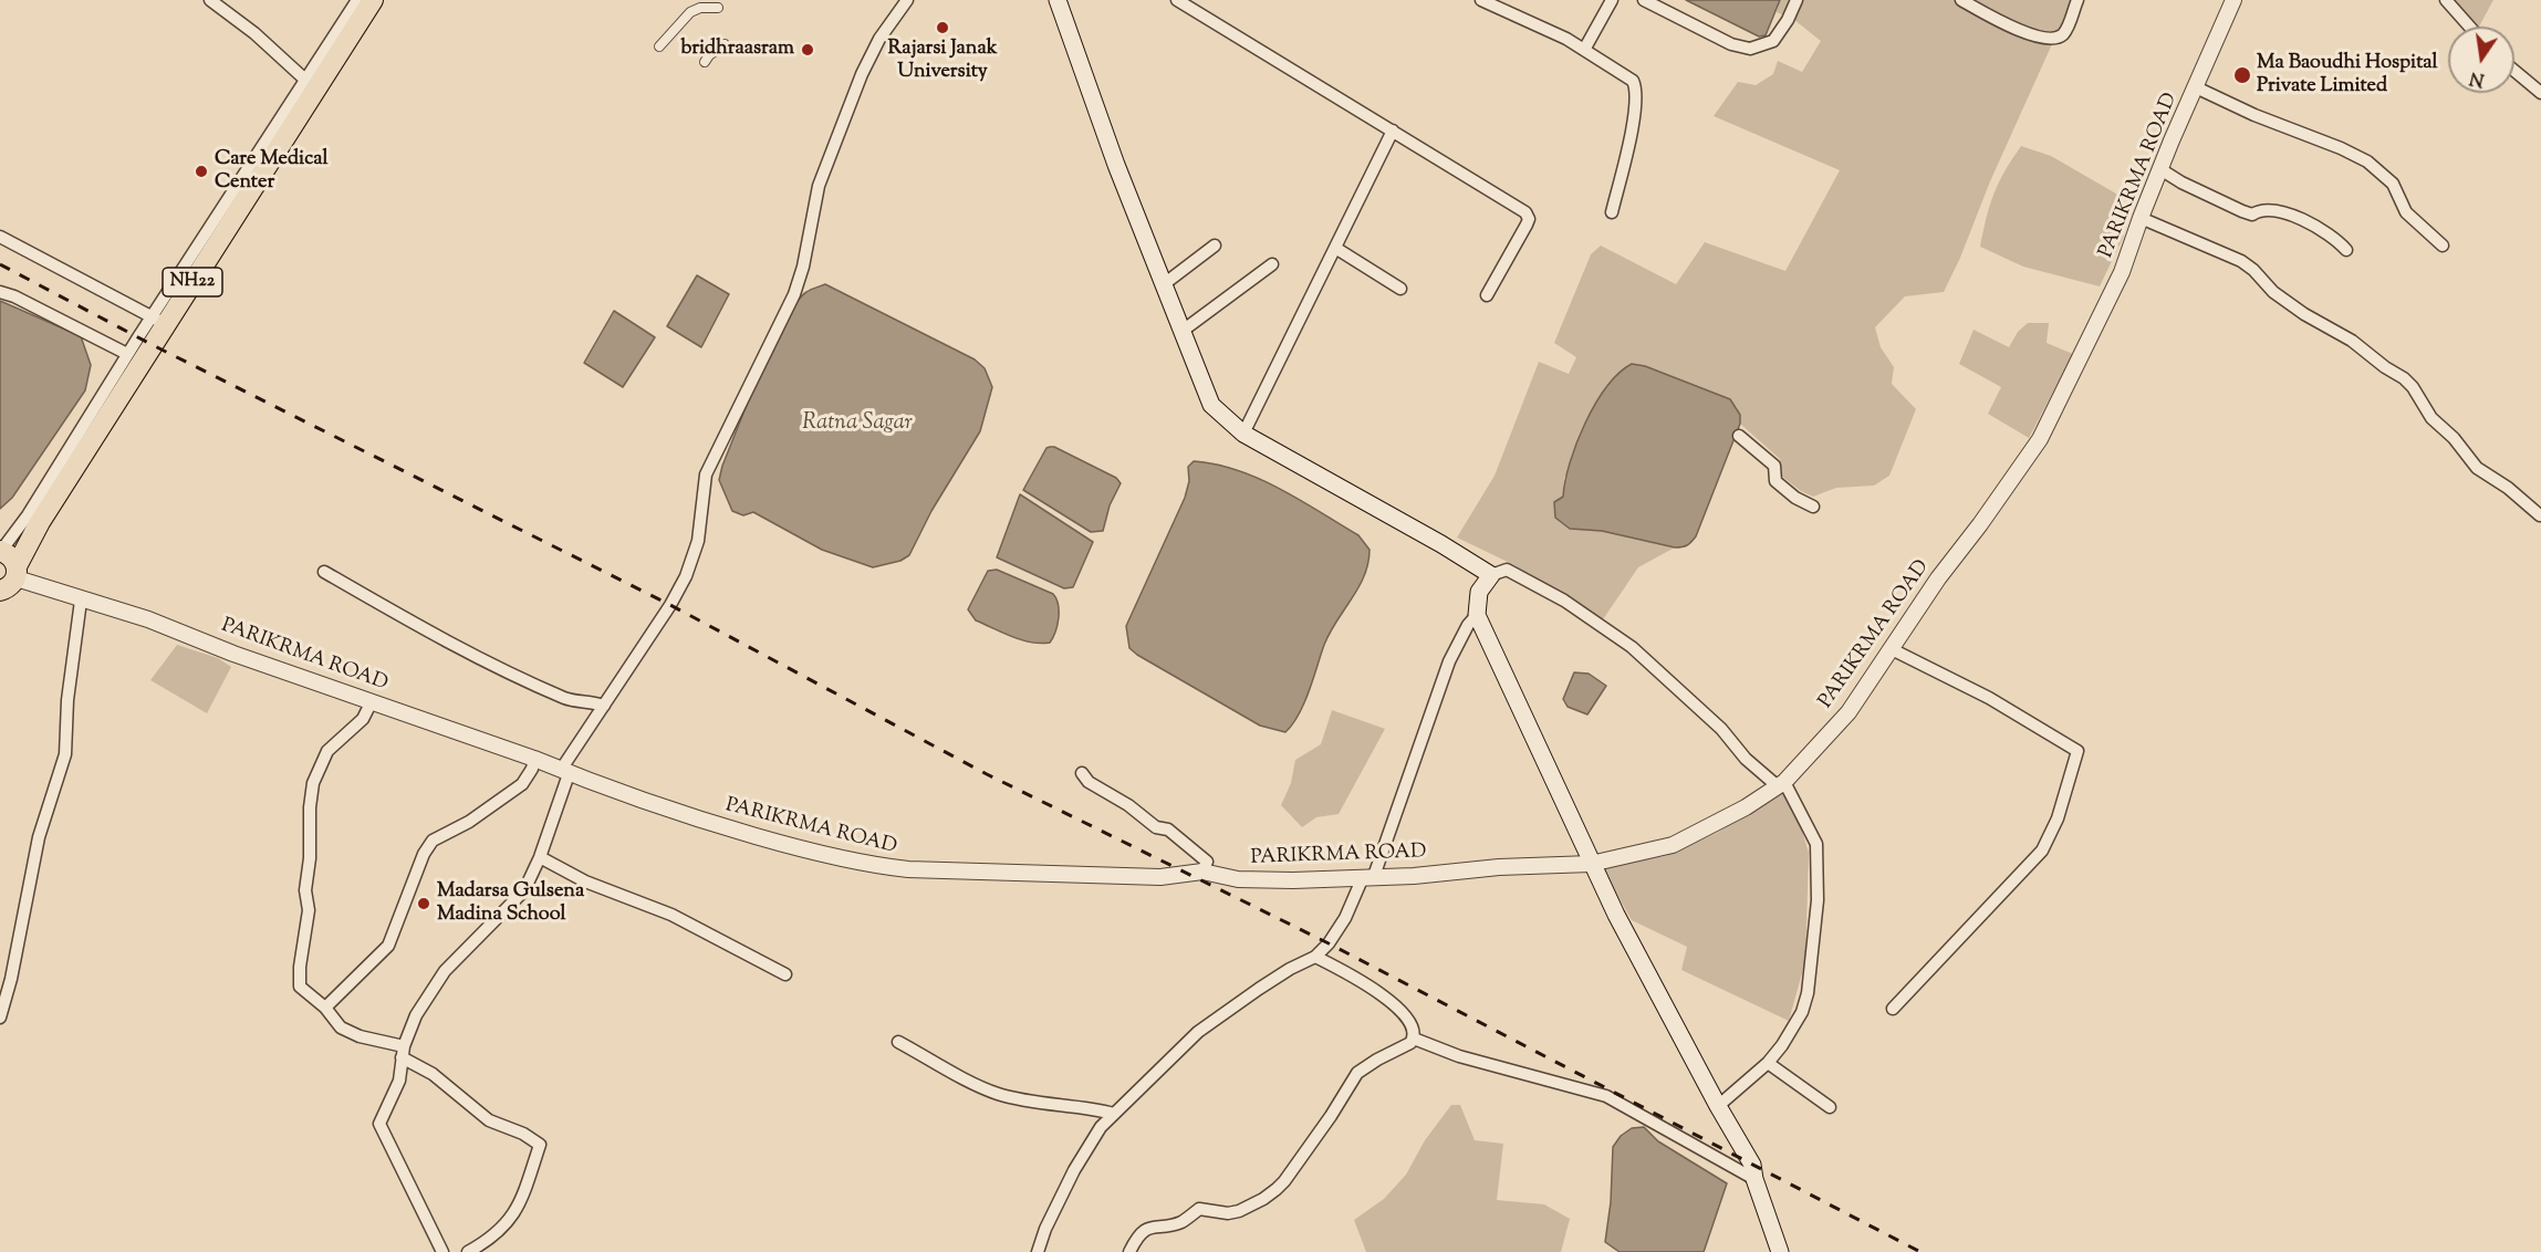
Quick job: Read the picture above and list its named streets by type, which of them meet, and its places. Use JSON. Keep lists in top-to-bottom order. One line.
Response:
{"streets":{"highway":["NH22"],"street":["PARIKRMA ROAD"]},"crossings":[["PARIKRMA ROAD","NH22"]],"water":["Ratna Sagar"],"places":["Rajarsi Janak University","bridhraasram","Ma Baoudhi Hospital Private Limited","Care Medical Center","Madarsa Gulsena Madina School"],"north":"bottom"}
